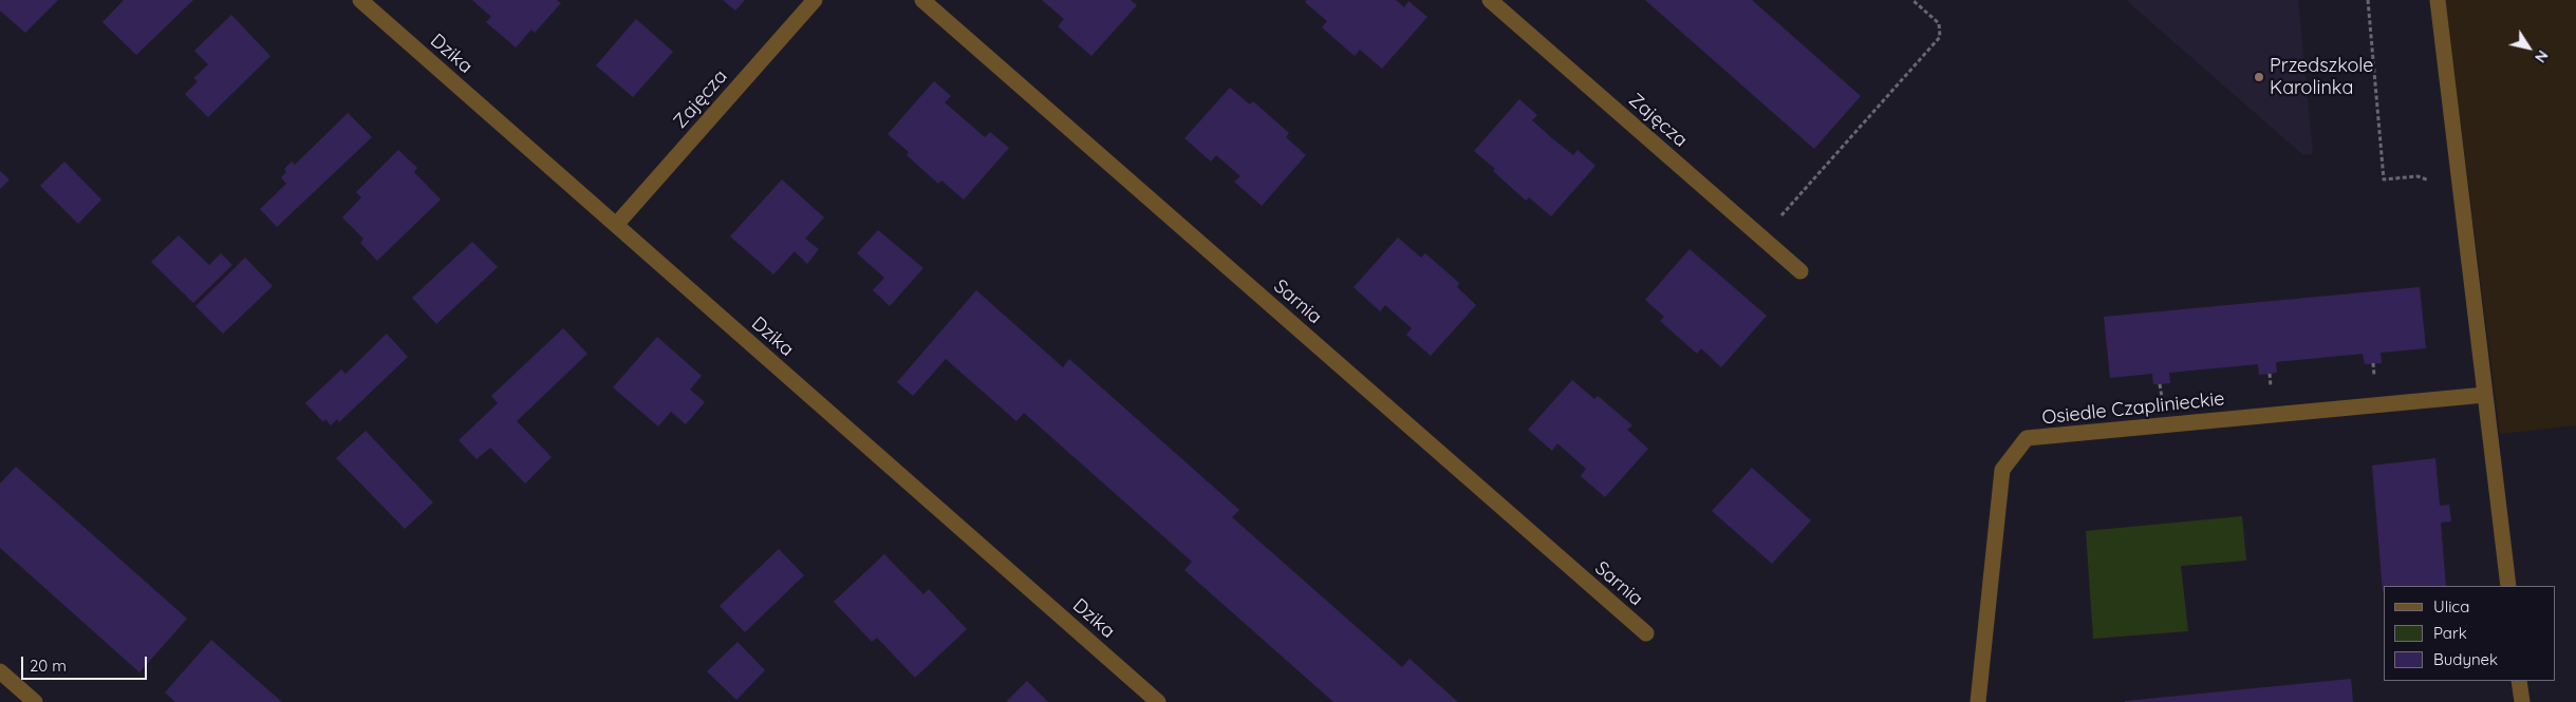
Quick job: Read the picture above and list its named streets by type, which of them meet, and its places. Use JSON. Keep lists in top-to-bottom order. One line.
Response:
{"streets":{"street":["Dzika","Zajęcza","Sarnia","Osiedle Czaplinieckie"]},"crossings":[["Dzika","Zajęcza"]],"places":["Przedszkole Karolinka"],"legend":["Ulica","Park","Budynek"],"scale_bar":"20 m","north":"bottom right"}
